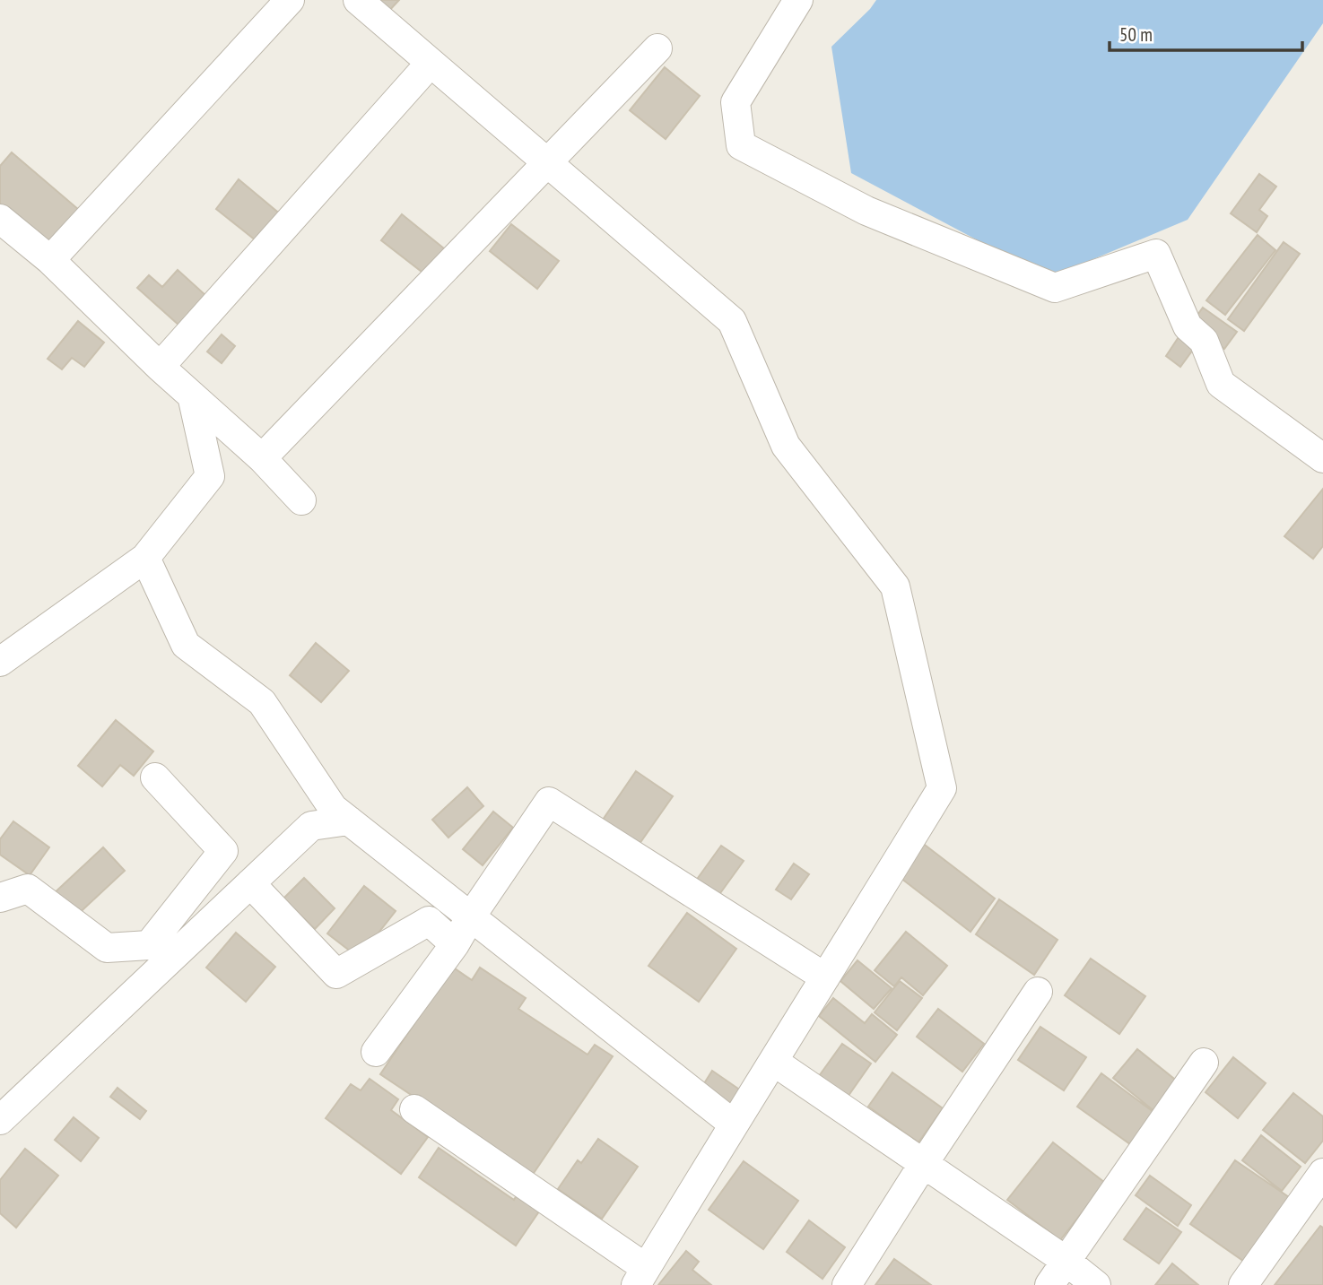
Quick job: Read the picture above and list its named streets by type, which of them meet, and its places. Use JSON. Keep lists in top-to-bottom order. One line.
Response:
{"scale_bar":"50 m"}
